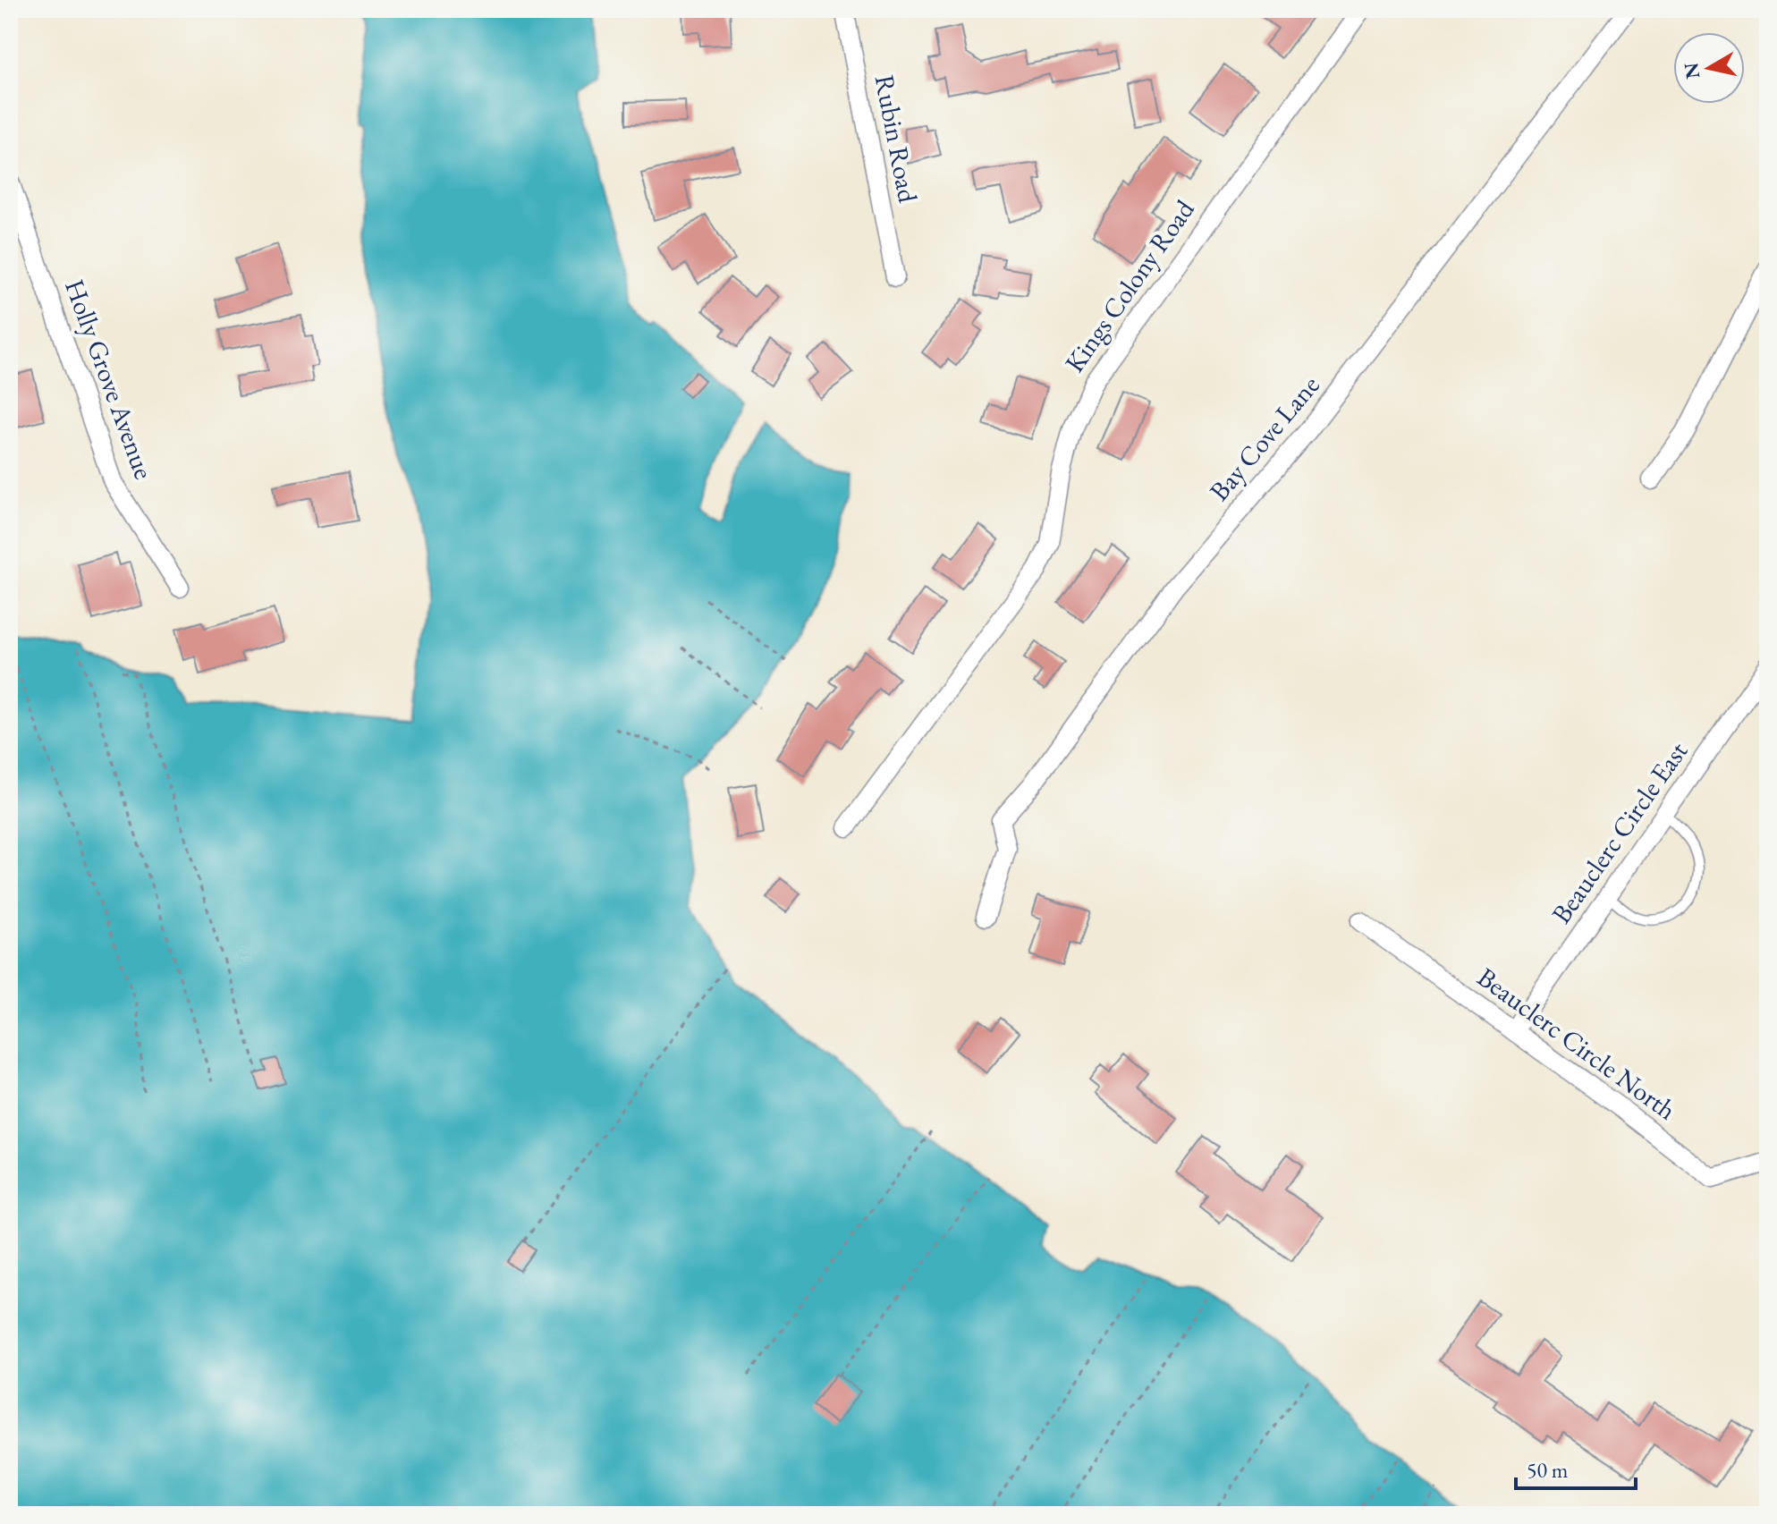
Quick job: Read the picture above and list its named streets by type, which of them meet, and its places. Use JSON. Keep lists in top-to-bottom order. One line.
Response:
{"streets":{"street":["Rubin Road","Kings Colony Road","Holly Grove Avenue","Bay Cove Lane","Beauclerc Circle East","Beauclerc Circle North"]},"crossings":[["Beauclerc Circle East","Beauclerc Circle North"]],"scale_bar":"50 m","north":"left"}
